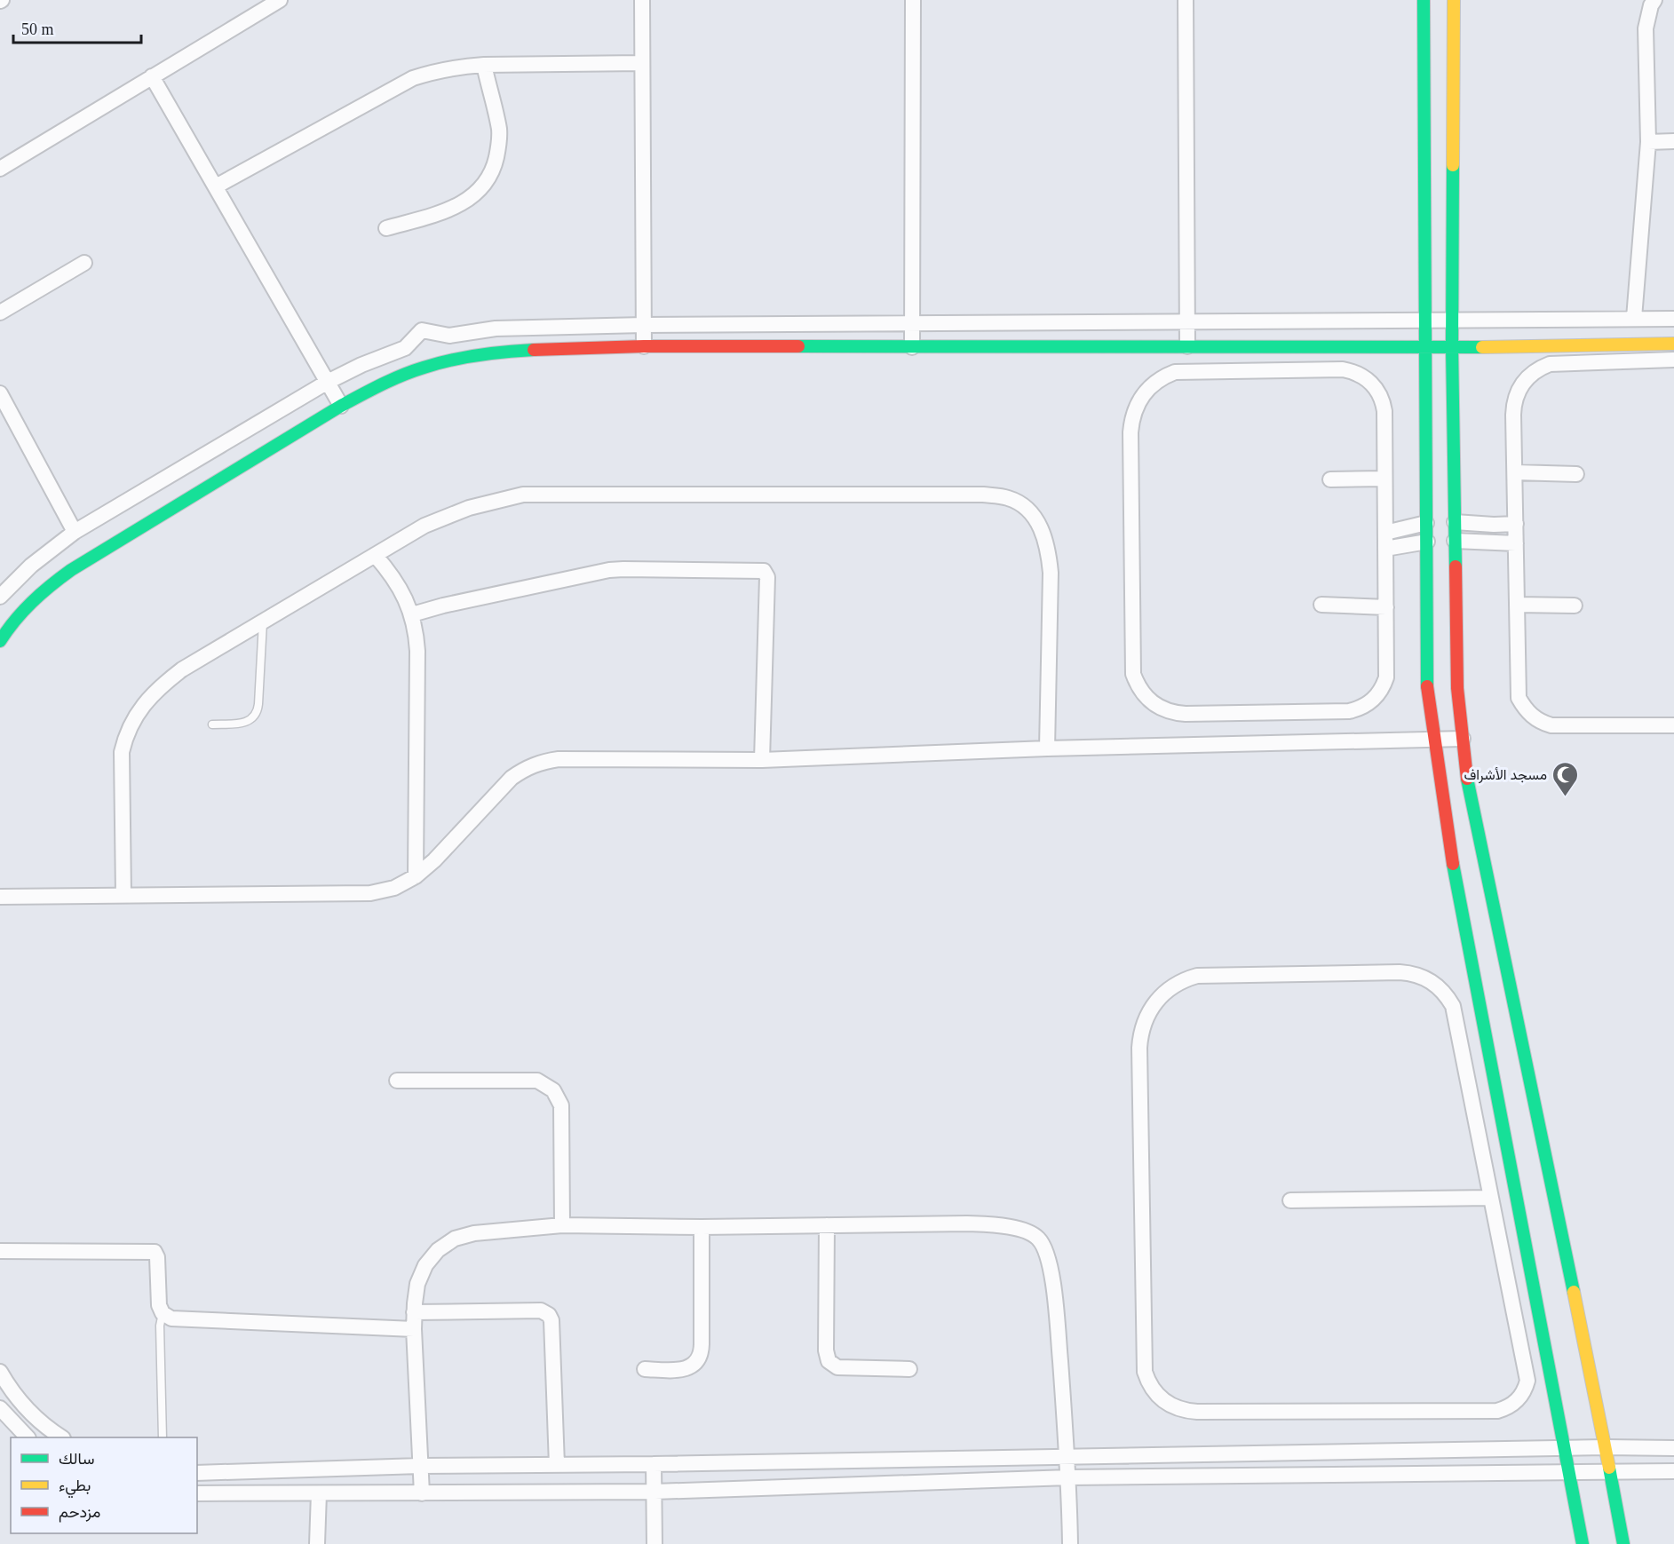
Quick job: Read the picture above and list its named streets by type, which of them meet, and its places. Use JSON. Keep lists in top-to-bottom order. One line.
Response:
{"places":{"mosque":["مسجد الأشراف"]},"legend":["سالك","بطيء","مزدحم"],"scale_bar":"50 m"}
